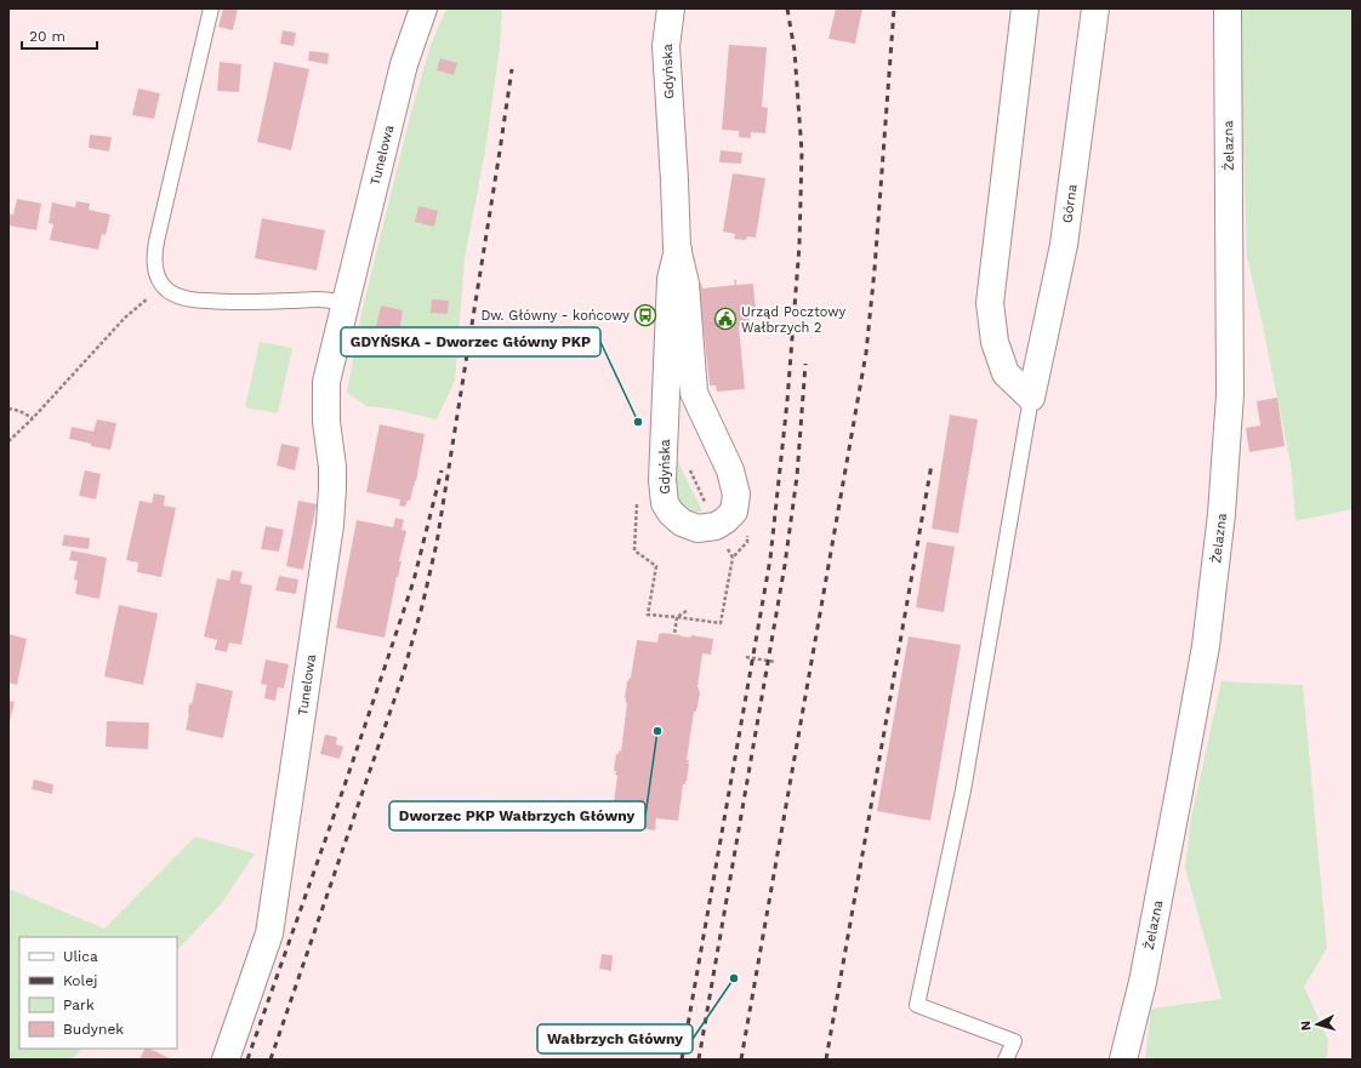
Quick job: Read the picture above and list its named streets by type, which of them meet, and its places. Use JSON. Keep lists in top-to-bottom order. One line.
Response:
{"streets":{"street":["Gdyńska","Żelazna","Tunelowa","Górna"]},"places":{"bus stop":["Dw. Główny - końcowy"],"public building":["Urząd Pocztowy Wałbrzych 2"],"other":["GDYŃSKA - Dworzec Główny PKP","Dworzec PKP Wałbrzych Główny","Wałbrzych Główny"]},"legend":["Ulica","Kolej","Park","Budynek"],"scale_bar":"20 m","north":"left"}
